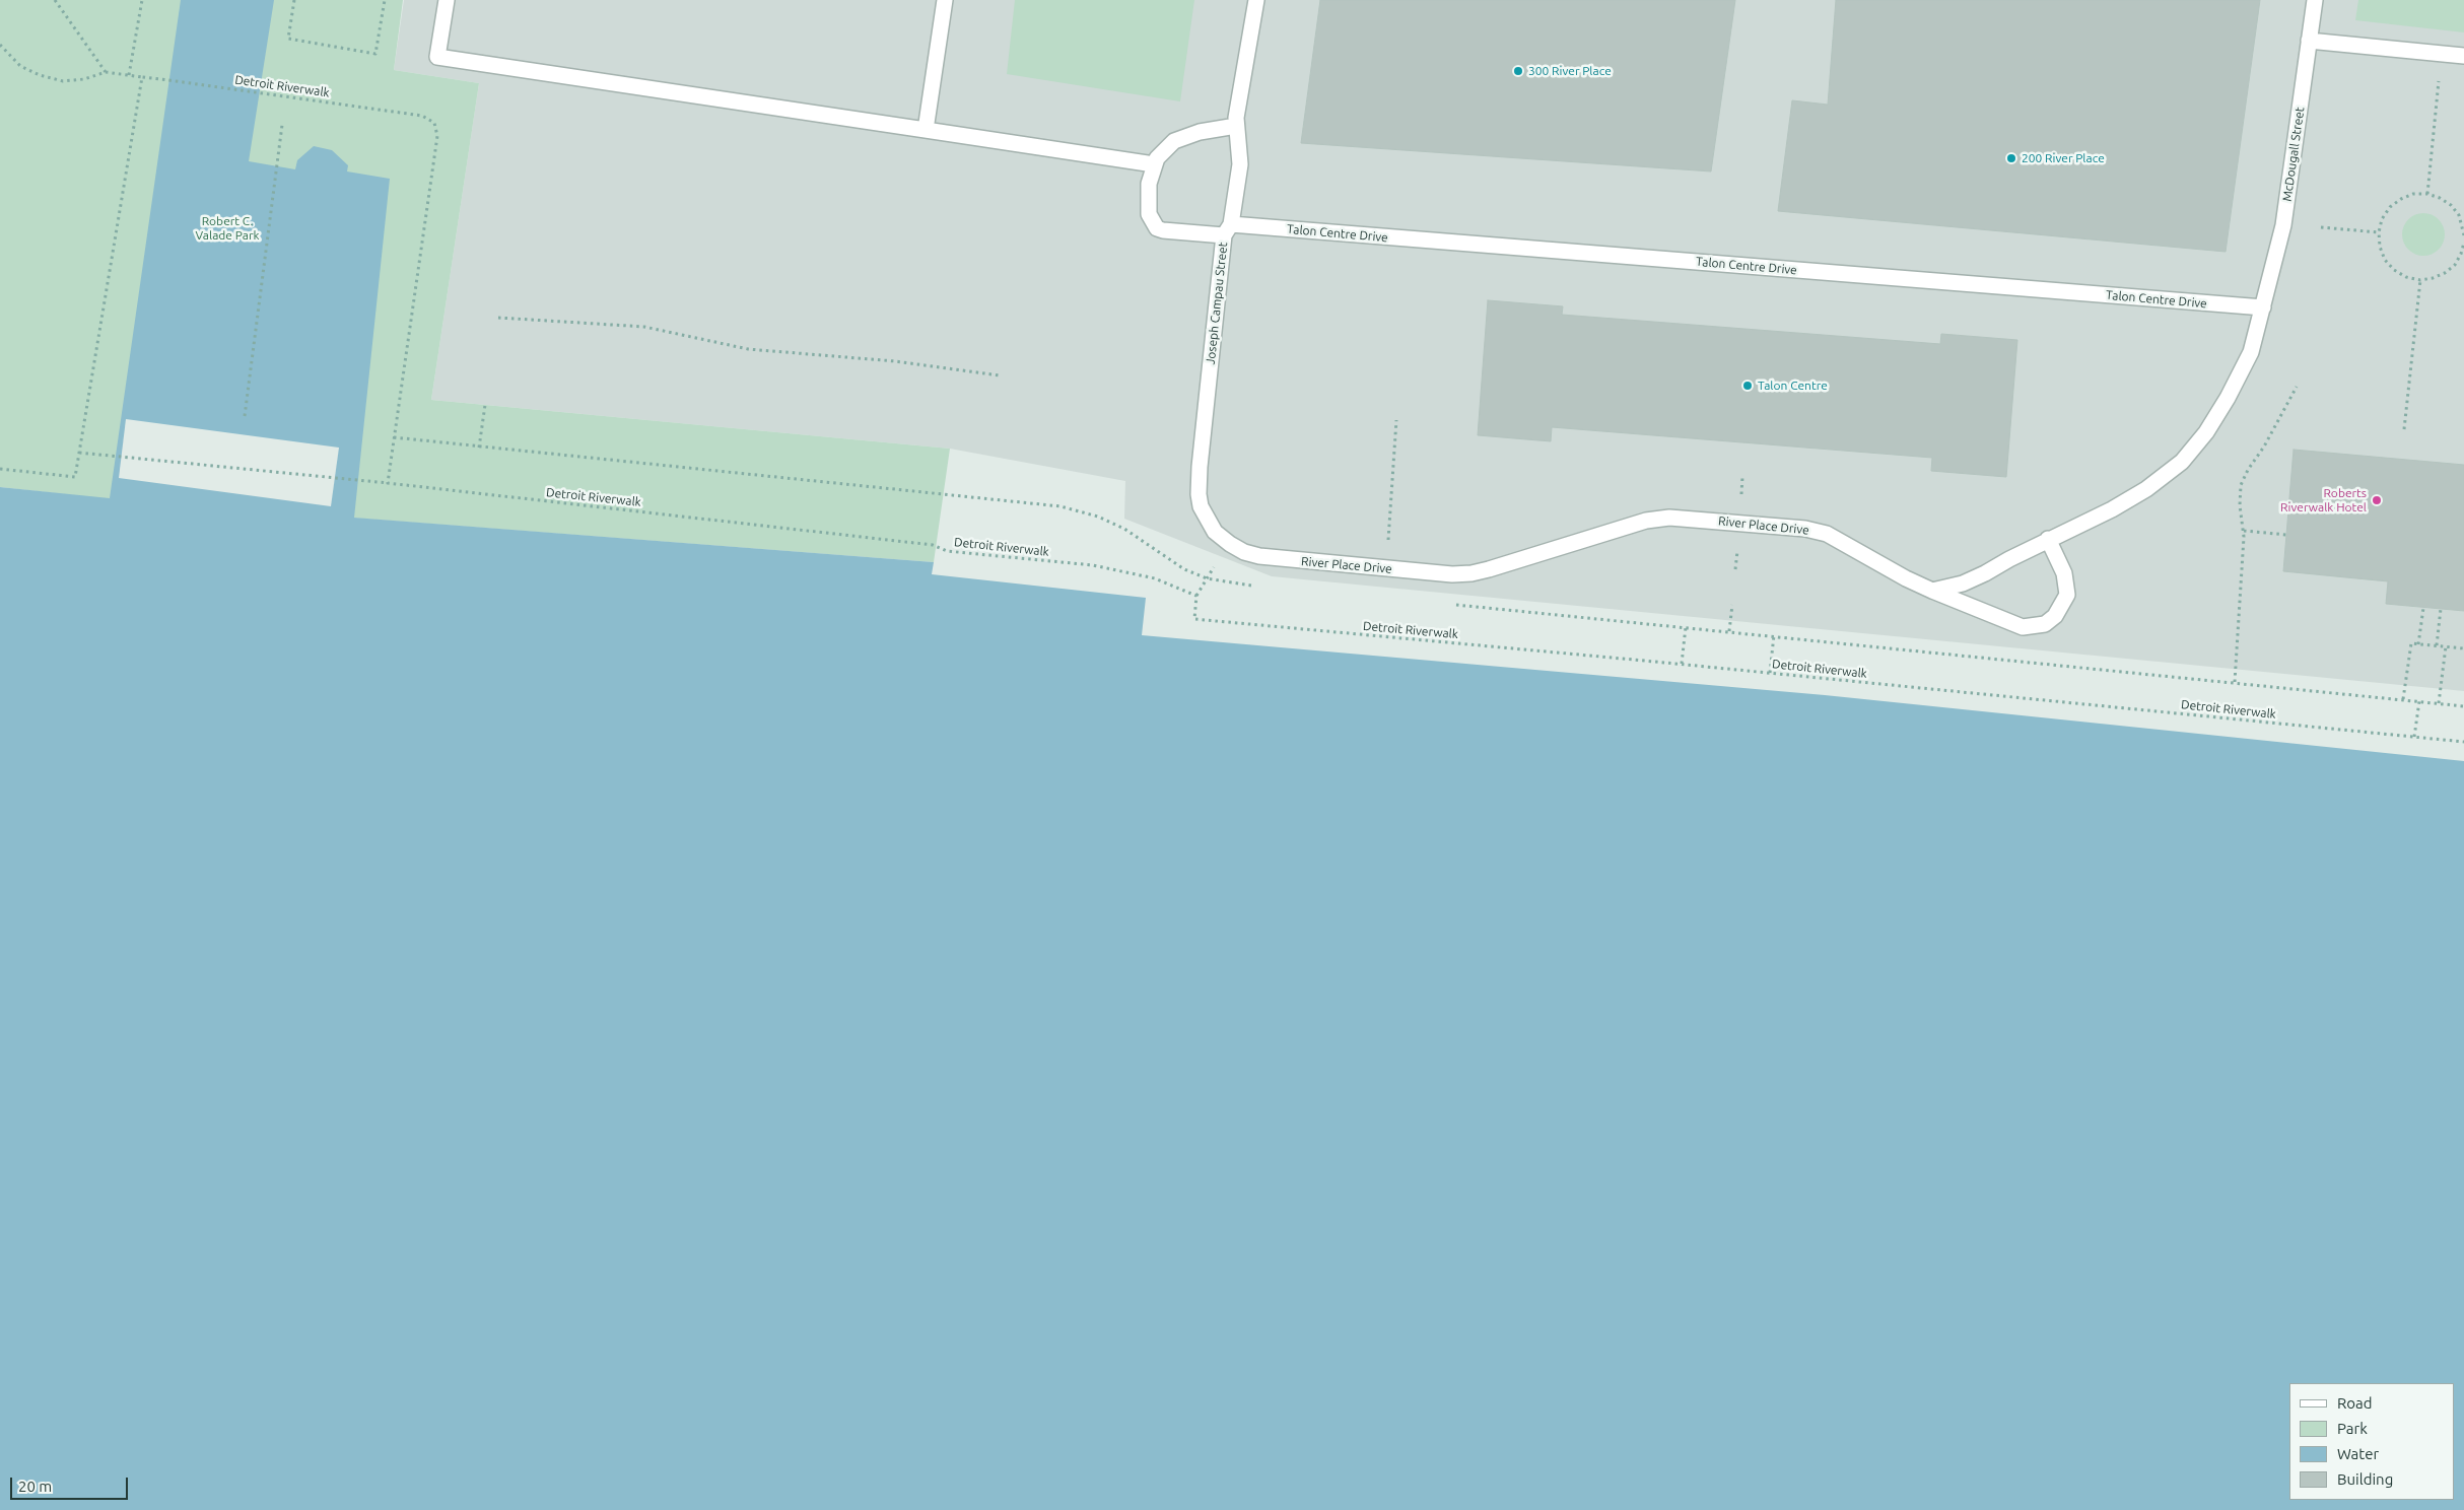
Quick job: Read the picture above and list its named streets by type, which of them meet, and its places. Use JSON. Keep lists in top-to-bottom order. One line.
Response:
{"streets":{"street":["McDougall Street","Talon Centre Drive","Joseph Campau Street","River Place Drive"],"path":["Detroit Riverwalk"]},"crossings":[["McDougall Street","Talon Centre Drive"],["Talon Centre Drive","Joseph Campau Street"],["Joseph Campau Street","River Place Drive"]],"parks":["Robert C. Valade Park"],"places":["300 River Place","200 River Place","Talon Centre","Roberts Riverwalk Hotel"],"legend":["Road","Park","Water","Building"],"scale_bar":"20 m"}
